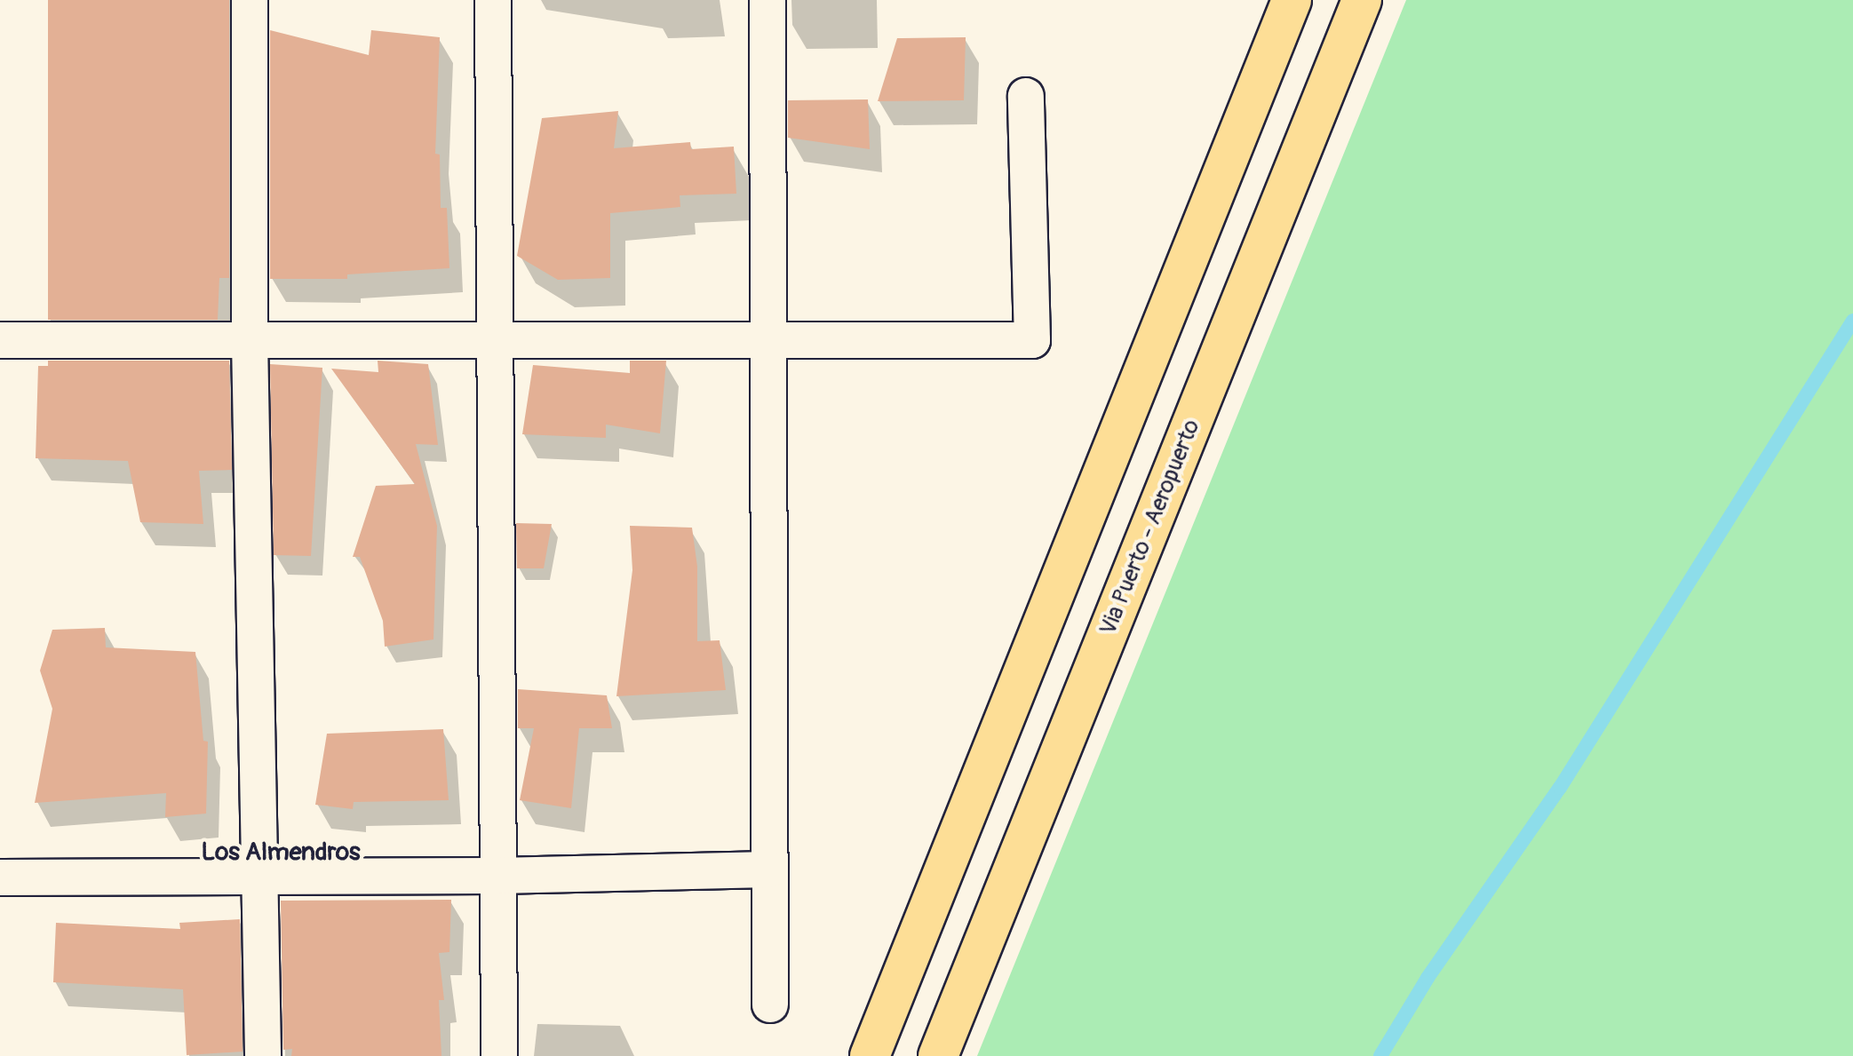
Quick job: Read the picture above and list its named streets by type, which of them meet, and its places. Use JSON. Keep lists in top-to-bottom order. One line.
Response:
{"streets":{"main road":["Via Puerto - Aeropuerto"]},"districts":["Los Almendros"]}
